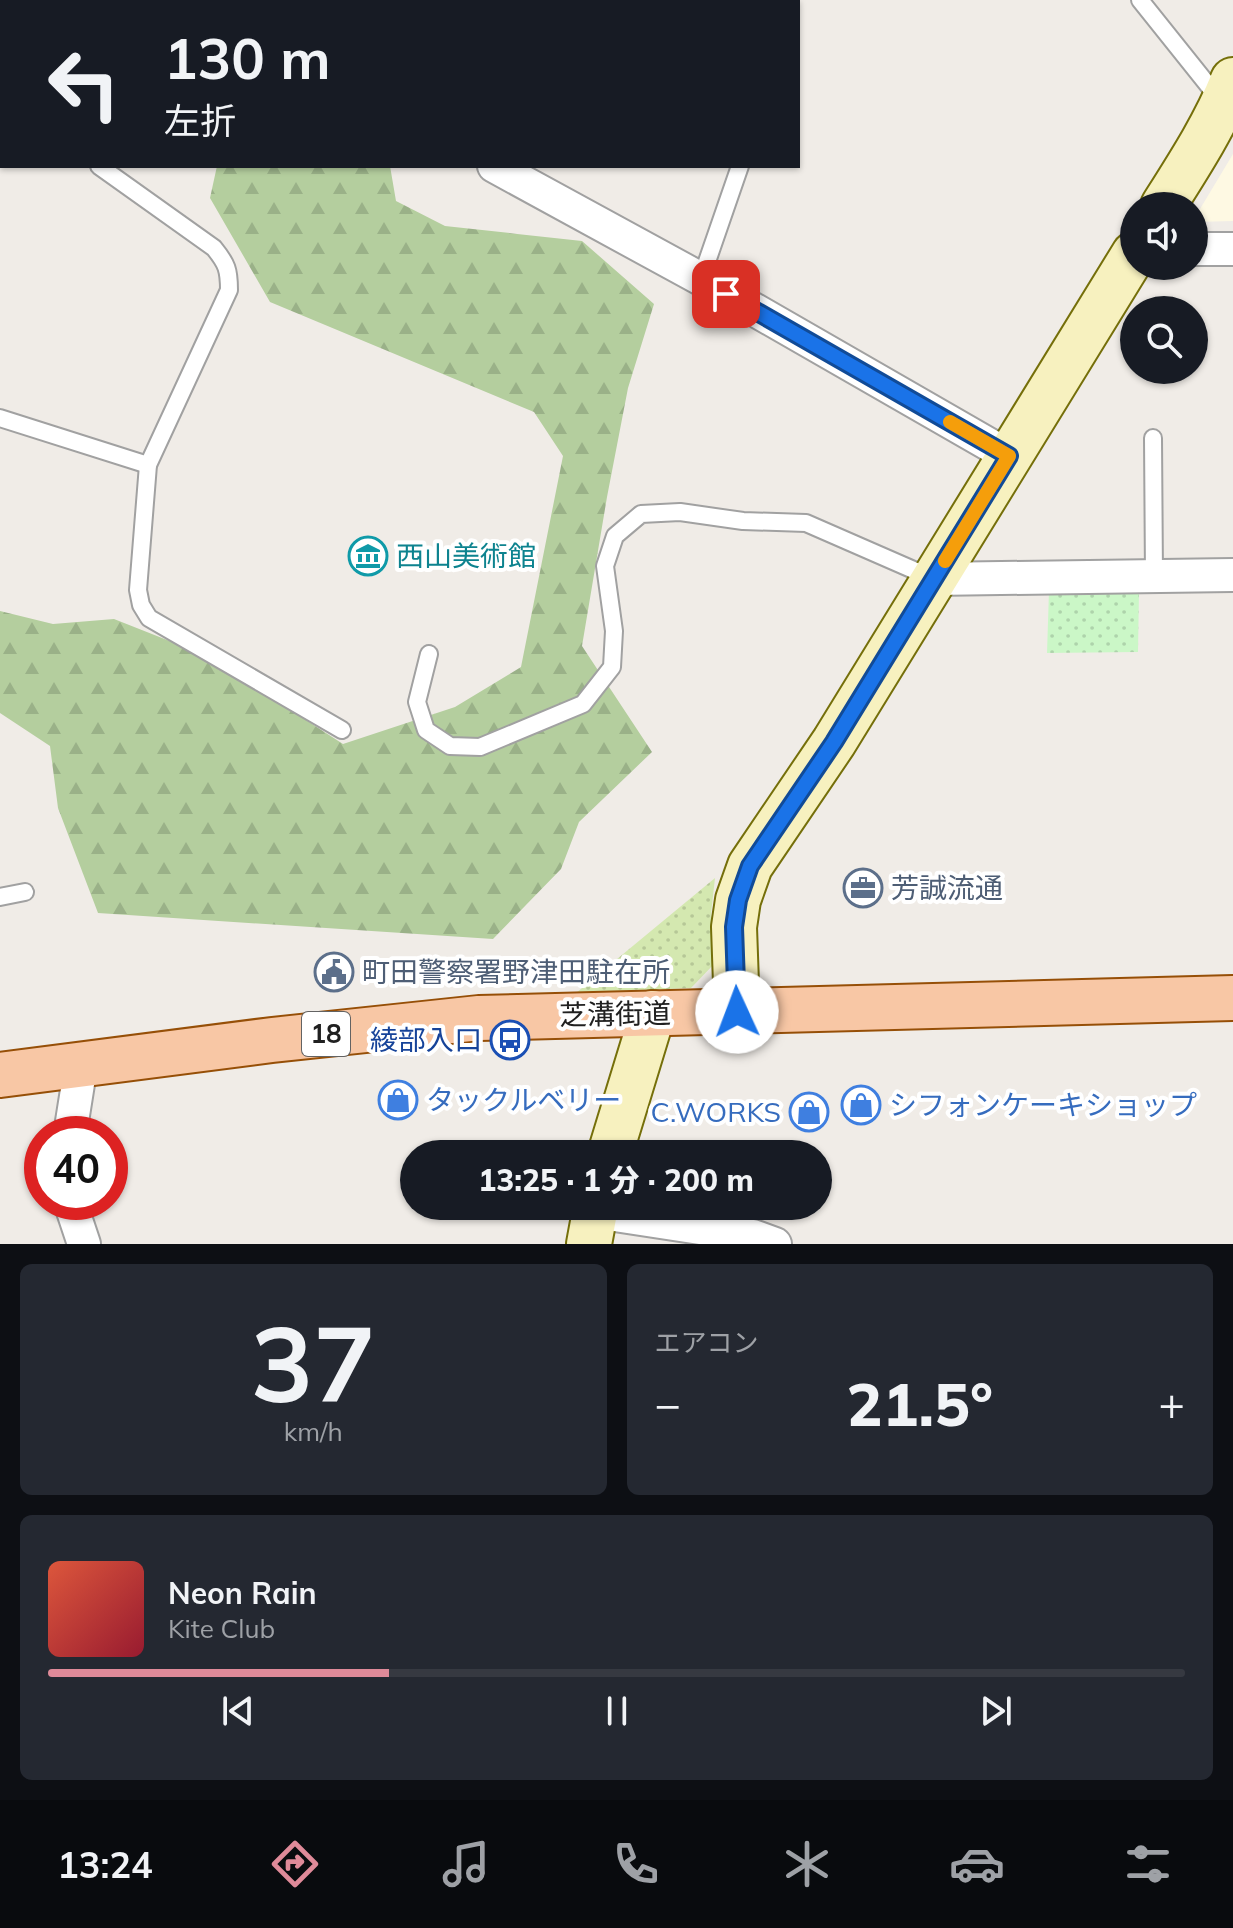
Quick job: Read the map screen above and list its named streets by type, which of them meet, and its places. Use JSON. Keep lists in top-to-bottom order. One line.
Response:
{"streets":{"main road":["芝溝街道","18"]},"places":{"museum":["西山美術館"],"office":["芳誠流通"],"public building":["町田警察署野津田駐在所"],"bus stop":["綾部入口"],"shop":["タックルベリー","シフォンケーキショップ","C.WORKS"]},"page":{"turn":["130 m","左折"],"limit":"40","trip":"13:25 · 1 分 · 200 m","tile":[["37","km/h"],"エアコン"],"heat":["−","21.5°","+"],"song":["Neon Rain","Kite Club"],"tabs":"13:24"}}
